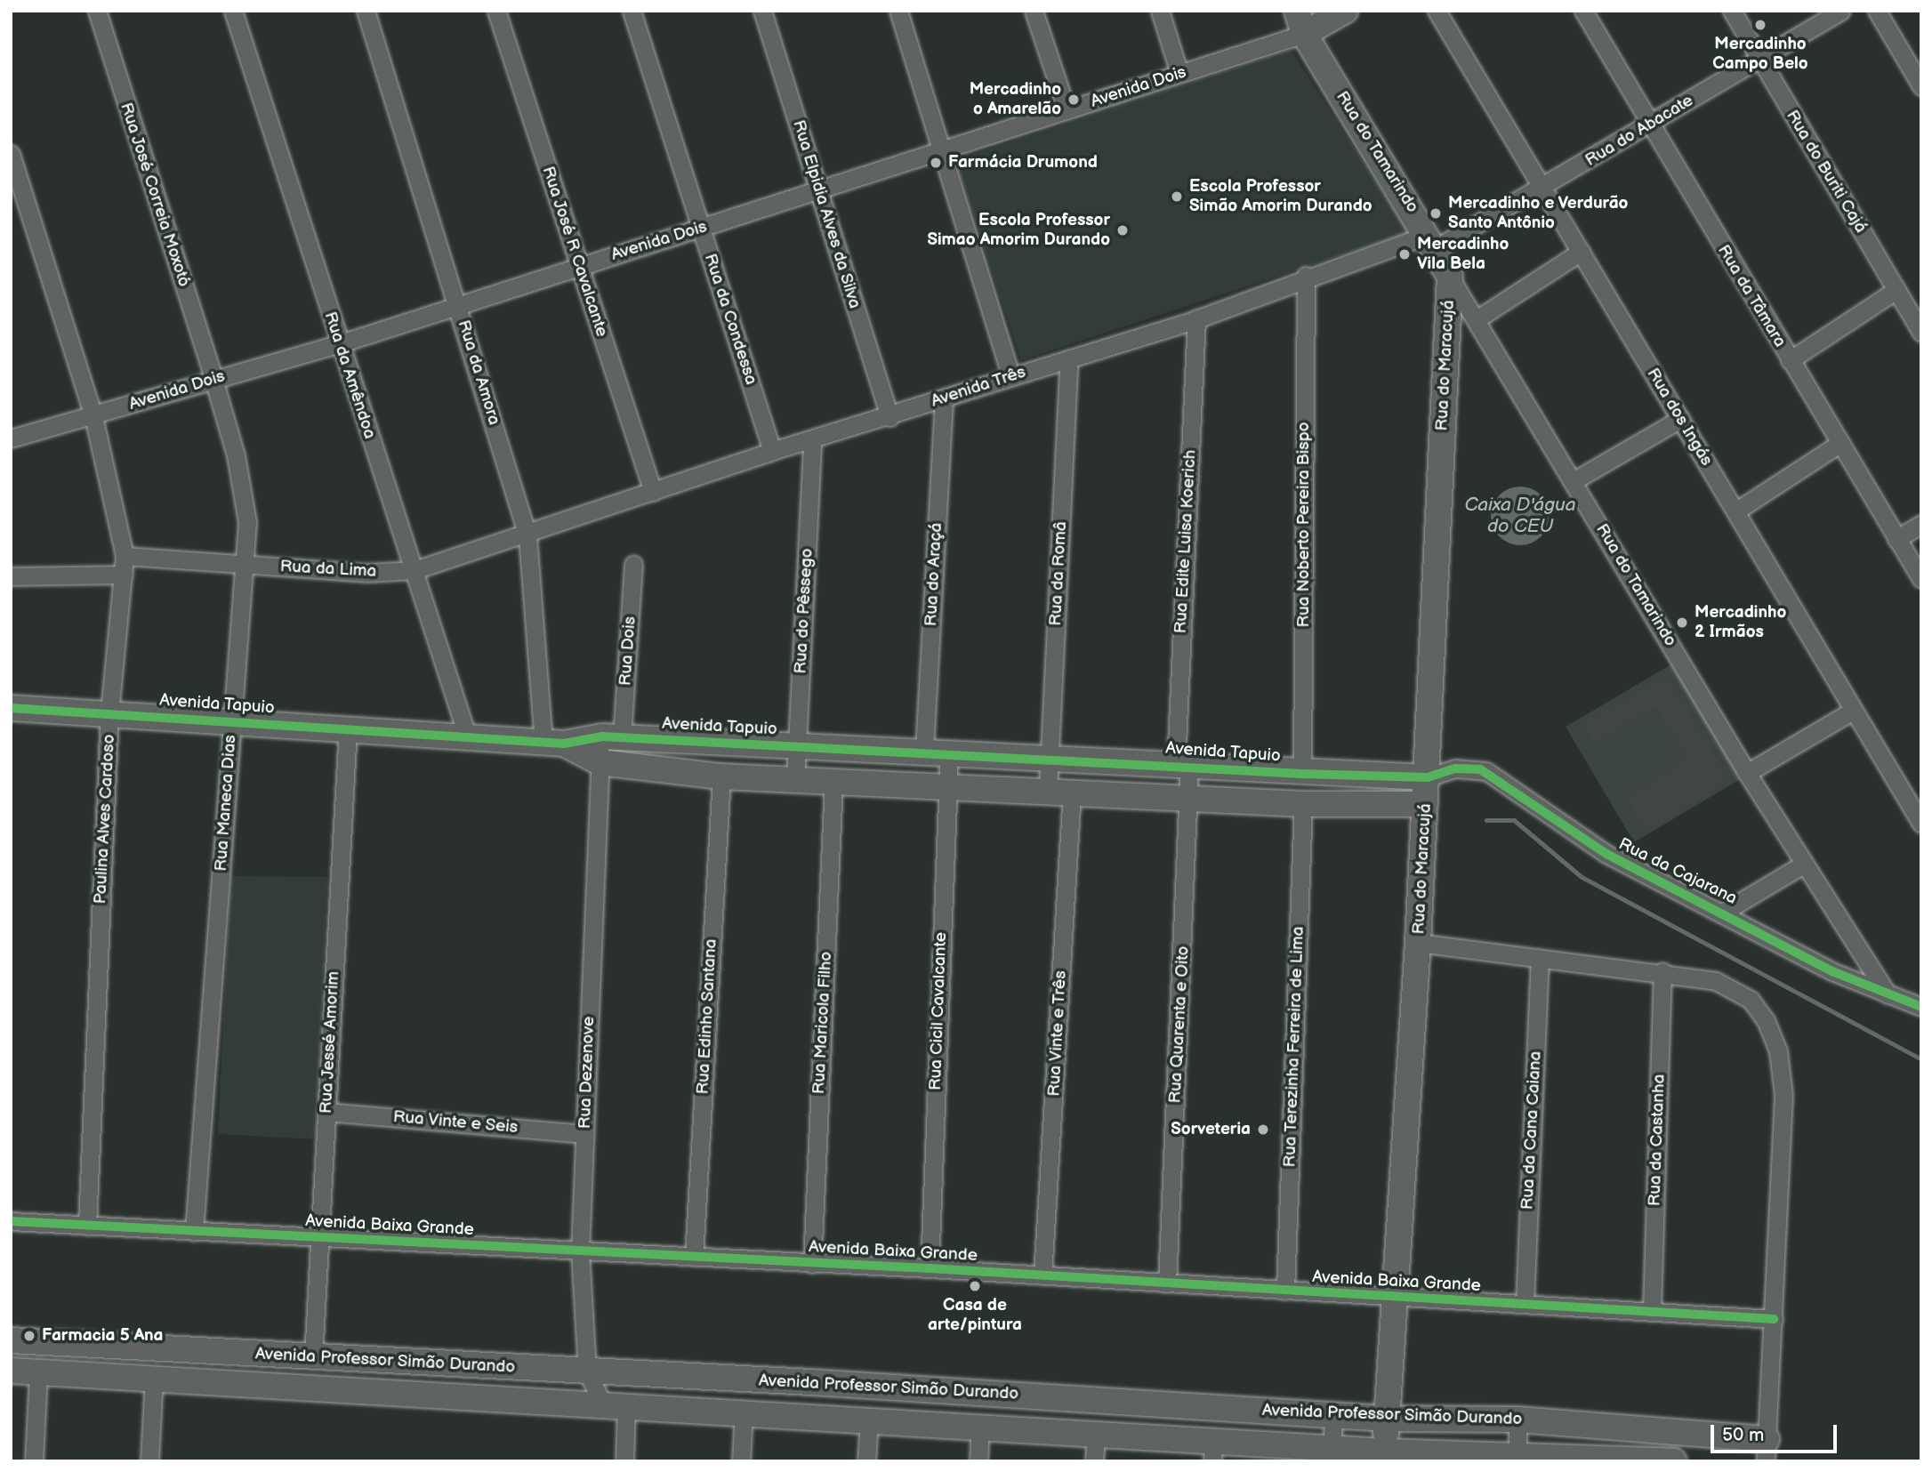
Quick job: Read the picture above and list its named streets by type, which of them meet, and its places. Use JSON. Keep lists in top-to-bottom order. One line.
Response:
{"streets":{"street":["Avenida Dois","Rua do Abacate","Rua do Tamarindo","Rua do Buriti Cajá","Rua José Correia Moxotó","Rua Elpidia Alves da Silva","Rua José R Cavalcante","Rua da Tâmara","Rua da Condessa","Rua do Maracujá","Rua da Amora","Rua da Amêndoa","Avenida Três","Rua dos Ingás","Rua Noberto Pereira Bispo","Rua Edite Luisa Koerich","Rua da Lima","Rua da Româ","Rua do Araçá","Rua do Pêssego","Rua Dois","Avenida Tapuio","Rua Maneca Dias","Paulina Alves Cardoso","Rua da Cajarana","Rua Cicil Cavalcante","Rua Edinho Santana","Rua Maricola Filho","Rua Quarenta e Oito","Rua Vinte e Três","Rua Jessé Amorim","Rua Terezinha Ferreira de Lima","Rua Dezenove","Rua Vinte e Seis","Rua da Cana Caiana","Rua da Castanha","Avenida Baixa Grande","Avenida Professor Simão Durando"]},"crossings":[["Avenida Dois","Rua do Tamarindo"],["Avenida Dois","Rua José Correia Moxotó"],["Avenida Dois","Rua Elpidia Alves da Silva"],["Avenida Dois","Rua José R Cavalcante"],["Avenida Dois","Rua da Condessa"],["Avenida Dois","Rua da Amora"],["Avenida Dois","Rua da Amêndoa"],["Avenida Dois","Rua Maneca Dias"],["Avenida Dois","Paulina Alves Cardoso"],["Rua do Abacate","Rua do Tamarindo"],["Rua do Abacate","Rua do Buriti Cajá"],["Rua do Abacate","Rua da Tâmara"],["Rua do Abacate","Avenida Três"],["Rua do Abacate","Rua dos Ingás"],["Rua do Tamarindo","Rua do Maracujá"],["Rua do Tamarindo","Avenida Três"],["Rua do Tamarindo","Rua da Cajarana"],["Rua José Correia Moxotó","Rua Maneca Dias"],["Rua Elpidia Alves da Silva","Avenida Três"],["Rua José R Cavalcante","Avenida Três"],["Rua da Condessa","Avenida Três"],["Rua do Maracujá","Avenida Tapuio"],["Rua do Maracujá","Rua da Cajarana"],["Rua do Maracujá","Avenida Baixa Grande"],["Rua do Maracujá","Avenida Professor Simão Durando"],["Rua da Amora","Avenida Três"],["Rua da Amora","Rua da Lima"],["Rua da Amora","Avenida Tapuio"],["Rua da Amêndoa","Rua da Lima"],["Rua da Amêndoa","Avenida Tapuio"],["Avenida Três","Rua Noberto Pereira Bispo"],["Avenida Três","Rua Edite Luisa Koerich"],["Avenida Três","Rua da Lima"],["Avenida Três","Rua da Româ"],["Avenida Três","Rua do Araçá"],["Avenida Três","Rua do Pêssego"],["Rua Noberto Pereira Bispo","Avenida Tapuio"],["Rua Edite Luisa Koerich","Avenida Tapuio"],["Rua Edite Luisa Koerich","Rua Quarenta e Oito"],["Rua da Lima","Rua Maneca Dias"],["Rua da Lima","Paulina Alves Cardoso"],["Rua da Româ","Avenida Tapuio"],["Rua da Româ","Rua Vinte e Três"],["Rua do Araçá","Avenida Tapuio"],["Rua do Pêssego","Avenida Tapuio"],["Rua Dois","Avenida Tapuio"],["Rua Dois","Rua Dezenove"],["Avenida Tapuio","Rua Maneca Dias"],["Avenida Tapuio","Paulina Alves Cardoso"],["Avenida Tapuio","Rua da Cajarana"],["Avenida Tapuio","Rua Cicil Cavalcante"],["Avenida Tapuio","Rua Edinho Santana"],["Avenida Tapuio","Rua Maricola Filho"],["Avenida Tapuio","Rua Quarenta e Oito"],["Avenida Tapuio","Rua Vinte e Três"],["Avenida Tapuio","Rua Jessé Amorim"],["Avenida Tapuio","Rua Terezinha Ferreira de Lima"],["Avenida Tapuio","Rua Dezenove"],["Rua Maneca Dias","Avenida Baixa Grande"],["Paulina Alves Cardoso","Avenida Baixa Grande"],["Rua Cicil Cavalcante","Avenida Baixa Grande"],["Rua Edinho Santana","Avenida Baixa Grande"],["Rua Maricola Filho","Avenida Baixa Grande"],["Rua Quarenta e Oito","Avenida Baixa Grande"],["Rua Vinte e Três","Avenida Baixa Grande"],["Rua Jessé Amorim","Rua Vinte e Seis"],["Rua Jessé Amorim","Avenida Baixa Grande"],["Rua Jessé Amorim","Avenida Professor Simão Durando"],["Rua Terezinha Ferreira de Lima","Avenida Baixa Grande"],["Rua Dezenove","Rua Vinte e Seis"],["Rua Dezenove","Avenida Baixa Grande"],["Rua Dezenove","Avenida Professor Simão Durando"],["Rua da Cana Caiana","Avenida Baixa Grande"],["Rua da Castanha","Avenida Baixa Grande"]],"water":["Caixa D'água do CEU"],"places":["Mercadinho Campo Belo","Mercadinho o Amarelão","Farmácia Drumond","Escola Professor Simão Amorim Durando","Mercadinho e Verdurão Santo Antônio","Escola Professor Simao Amorim Durando","Mercadinho Vila Bela","Mercadinho 2 Irmãos","Sorveteria","Casa de arte/pintura","Farmacia 5 Ana"],"scale_bar":"50 m"}
